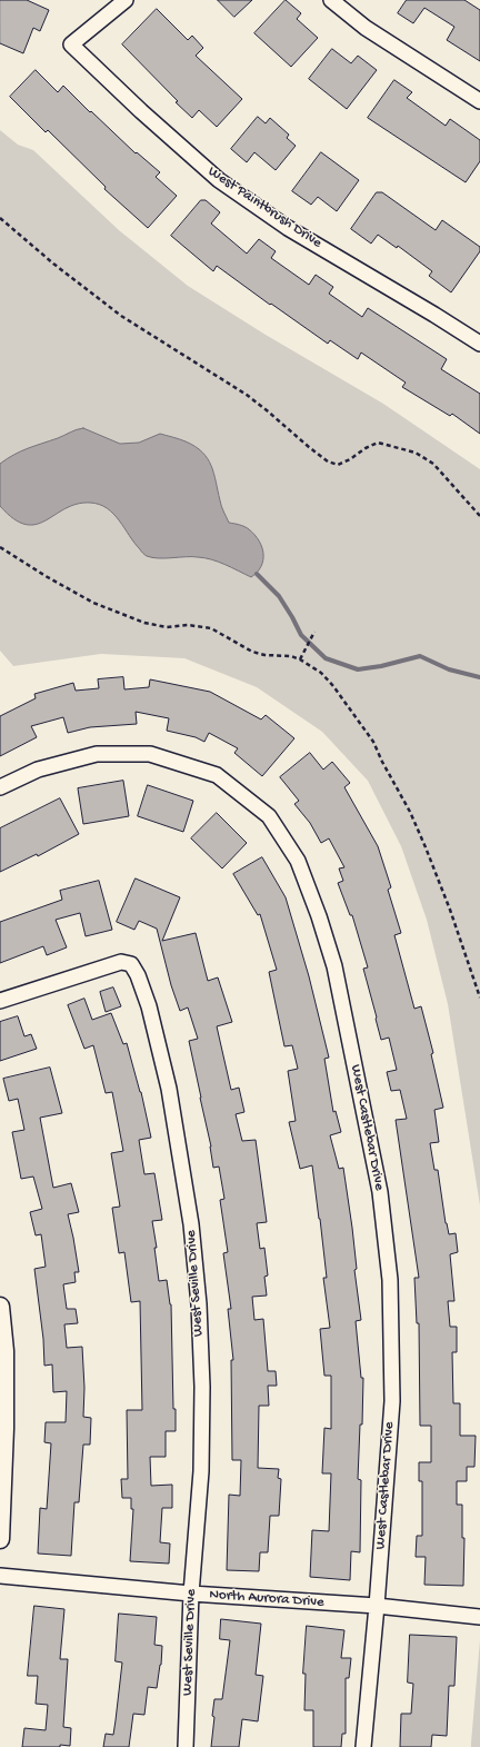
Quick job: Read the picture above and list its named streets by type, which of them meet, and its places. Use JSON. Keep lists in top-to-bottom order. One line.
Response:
{"streets":{"street":["West Paintbrush Drive","West Castlebar Drive","West Seville Drive","North Aurora Drive"]},"crossings":[["West Castlebar Drive","North Aurora Drive"],["West Seville Drive","North Aurora Drive"]]}
